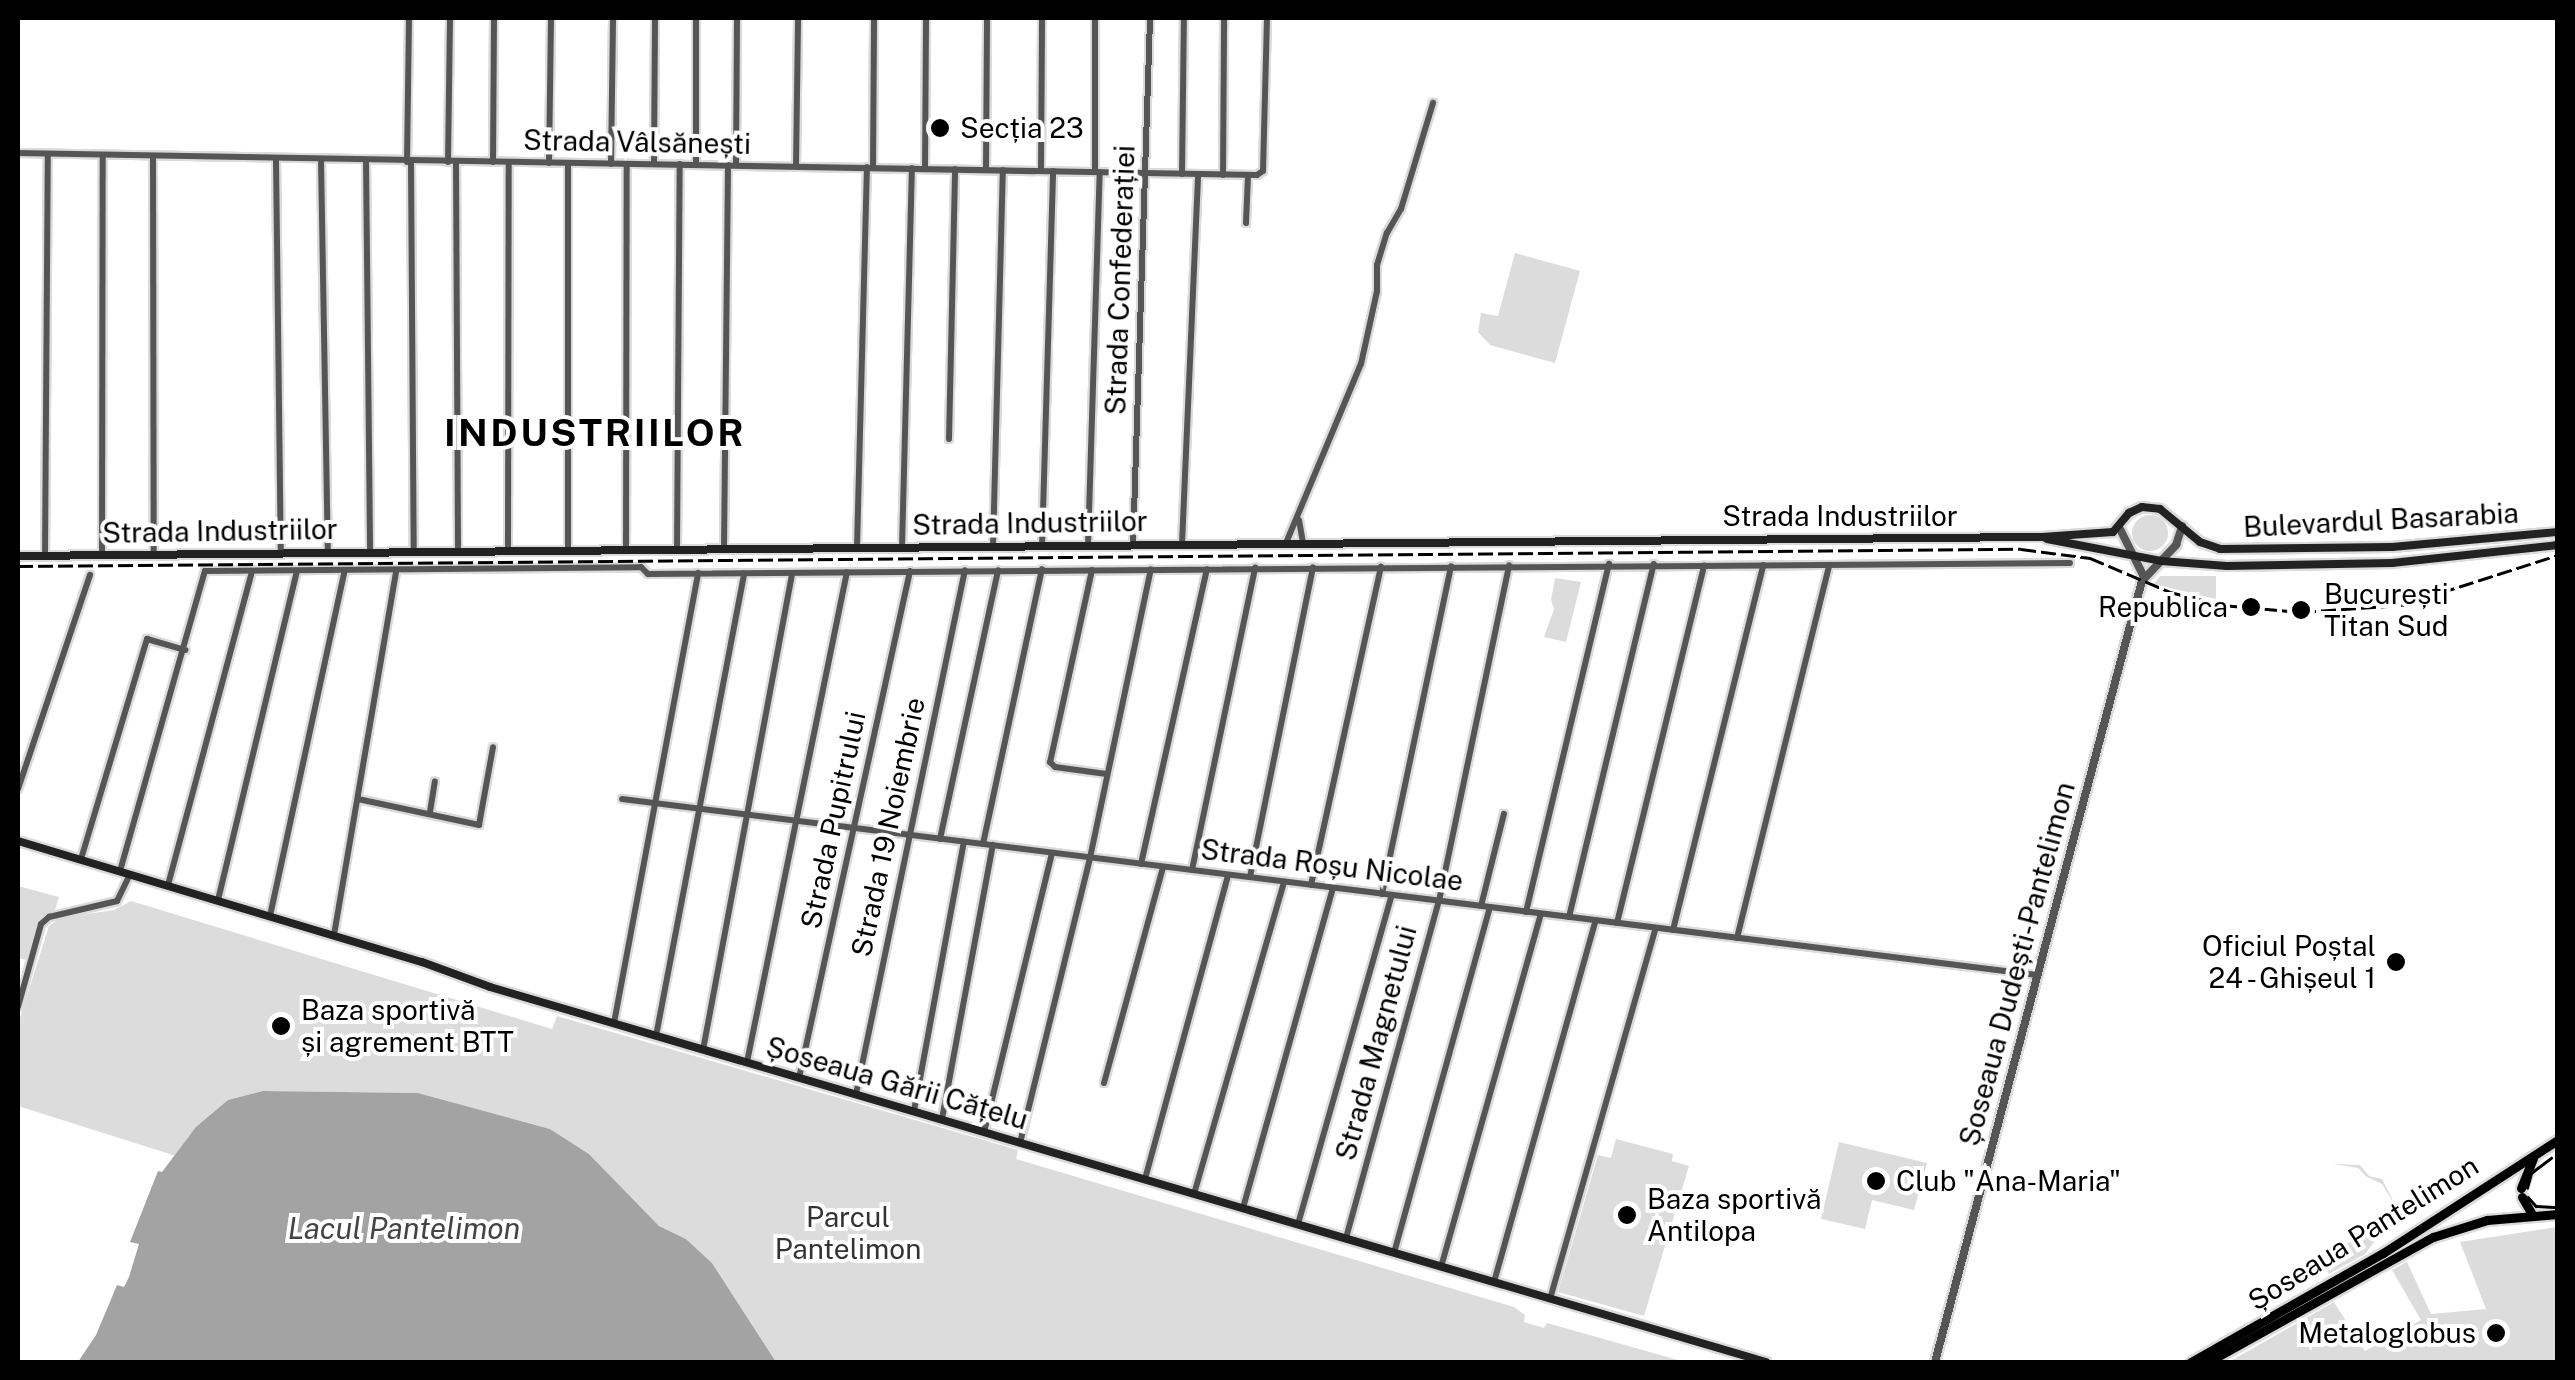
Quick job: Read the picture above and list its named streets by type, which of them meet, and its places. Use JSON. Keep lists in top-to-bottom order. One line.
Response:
{"streets":{"main road":["Strada Industriilor","Bulevardul Basarabia","Șoseaua Gării Cățelu","Șoseaua Pantelimon"],"street":["Strada Vâlsănești","Strada Confederației","Strada Pupitrului","Strada 19 Noiembrie","Strada Roșu Nicolae","Șoseaua Dudești-Pantelimon","Strada Magnetului"]},"crossings":[["Strada Vâlsănești","Strada Confederației"],["Strada Confederației","Strada Industriilor"],["Strada Industriilor","Bulevardul Basarabia"],["Strada Industriilor","Șoseaua Dudești-Pantelimon"],["Bulevardul Basarabia","Șoseaua Dudești-Pantelimon"],["Strada Pupitrului","Strada Roșu Nicolae"],["Strada Pupitrului","Șoseaua Gării Cățelu"],["Strada 19 Noiembrie","Strada Roșu Nicolae"],["Strada 19 Noiembrie","Șoseaua Gării Cățelu"],["Strada Roșu Nicolae","Șoseaua Dudești-Pantelimon"],["Strada Roșu Nicolae","Strada Magnetului"],["Strada Magnetului","Șoseaua Gării Cățelu"]],"districts":["INDUSTRIILOR"],"water":["Lacul Pantelimon"],"parks":["Parcul Pantelimon"],"places":["Secția 23","Republica","București Titan Sud","Oficiul Poștal 24 - Ghișeul 1","Baza sportivă și agrement BTT","Club \"Ana-Maria\"","Baza sportivă Antilopa","Metaloglobus"]}
